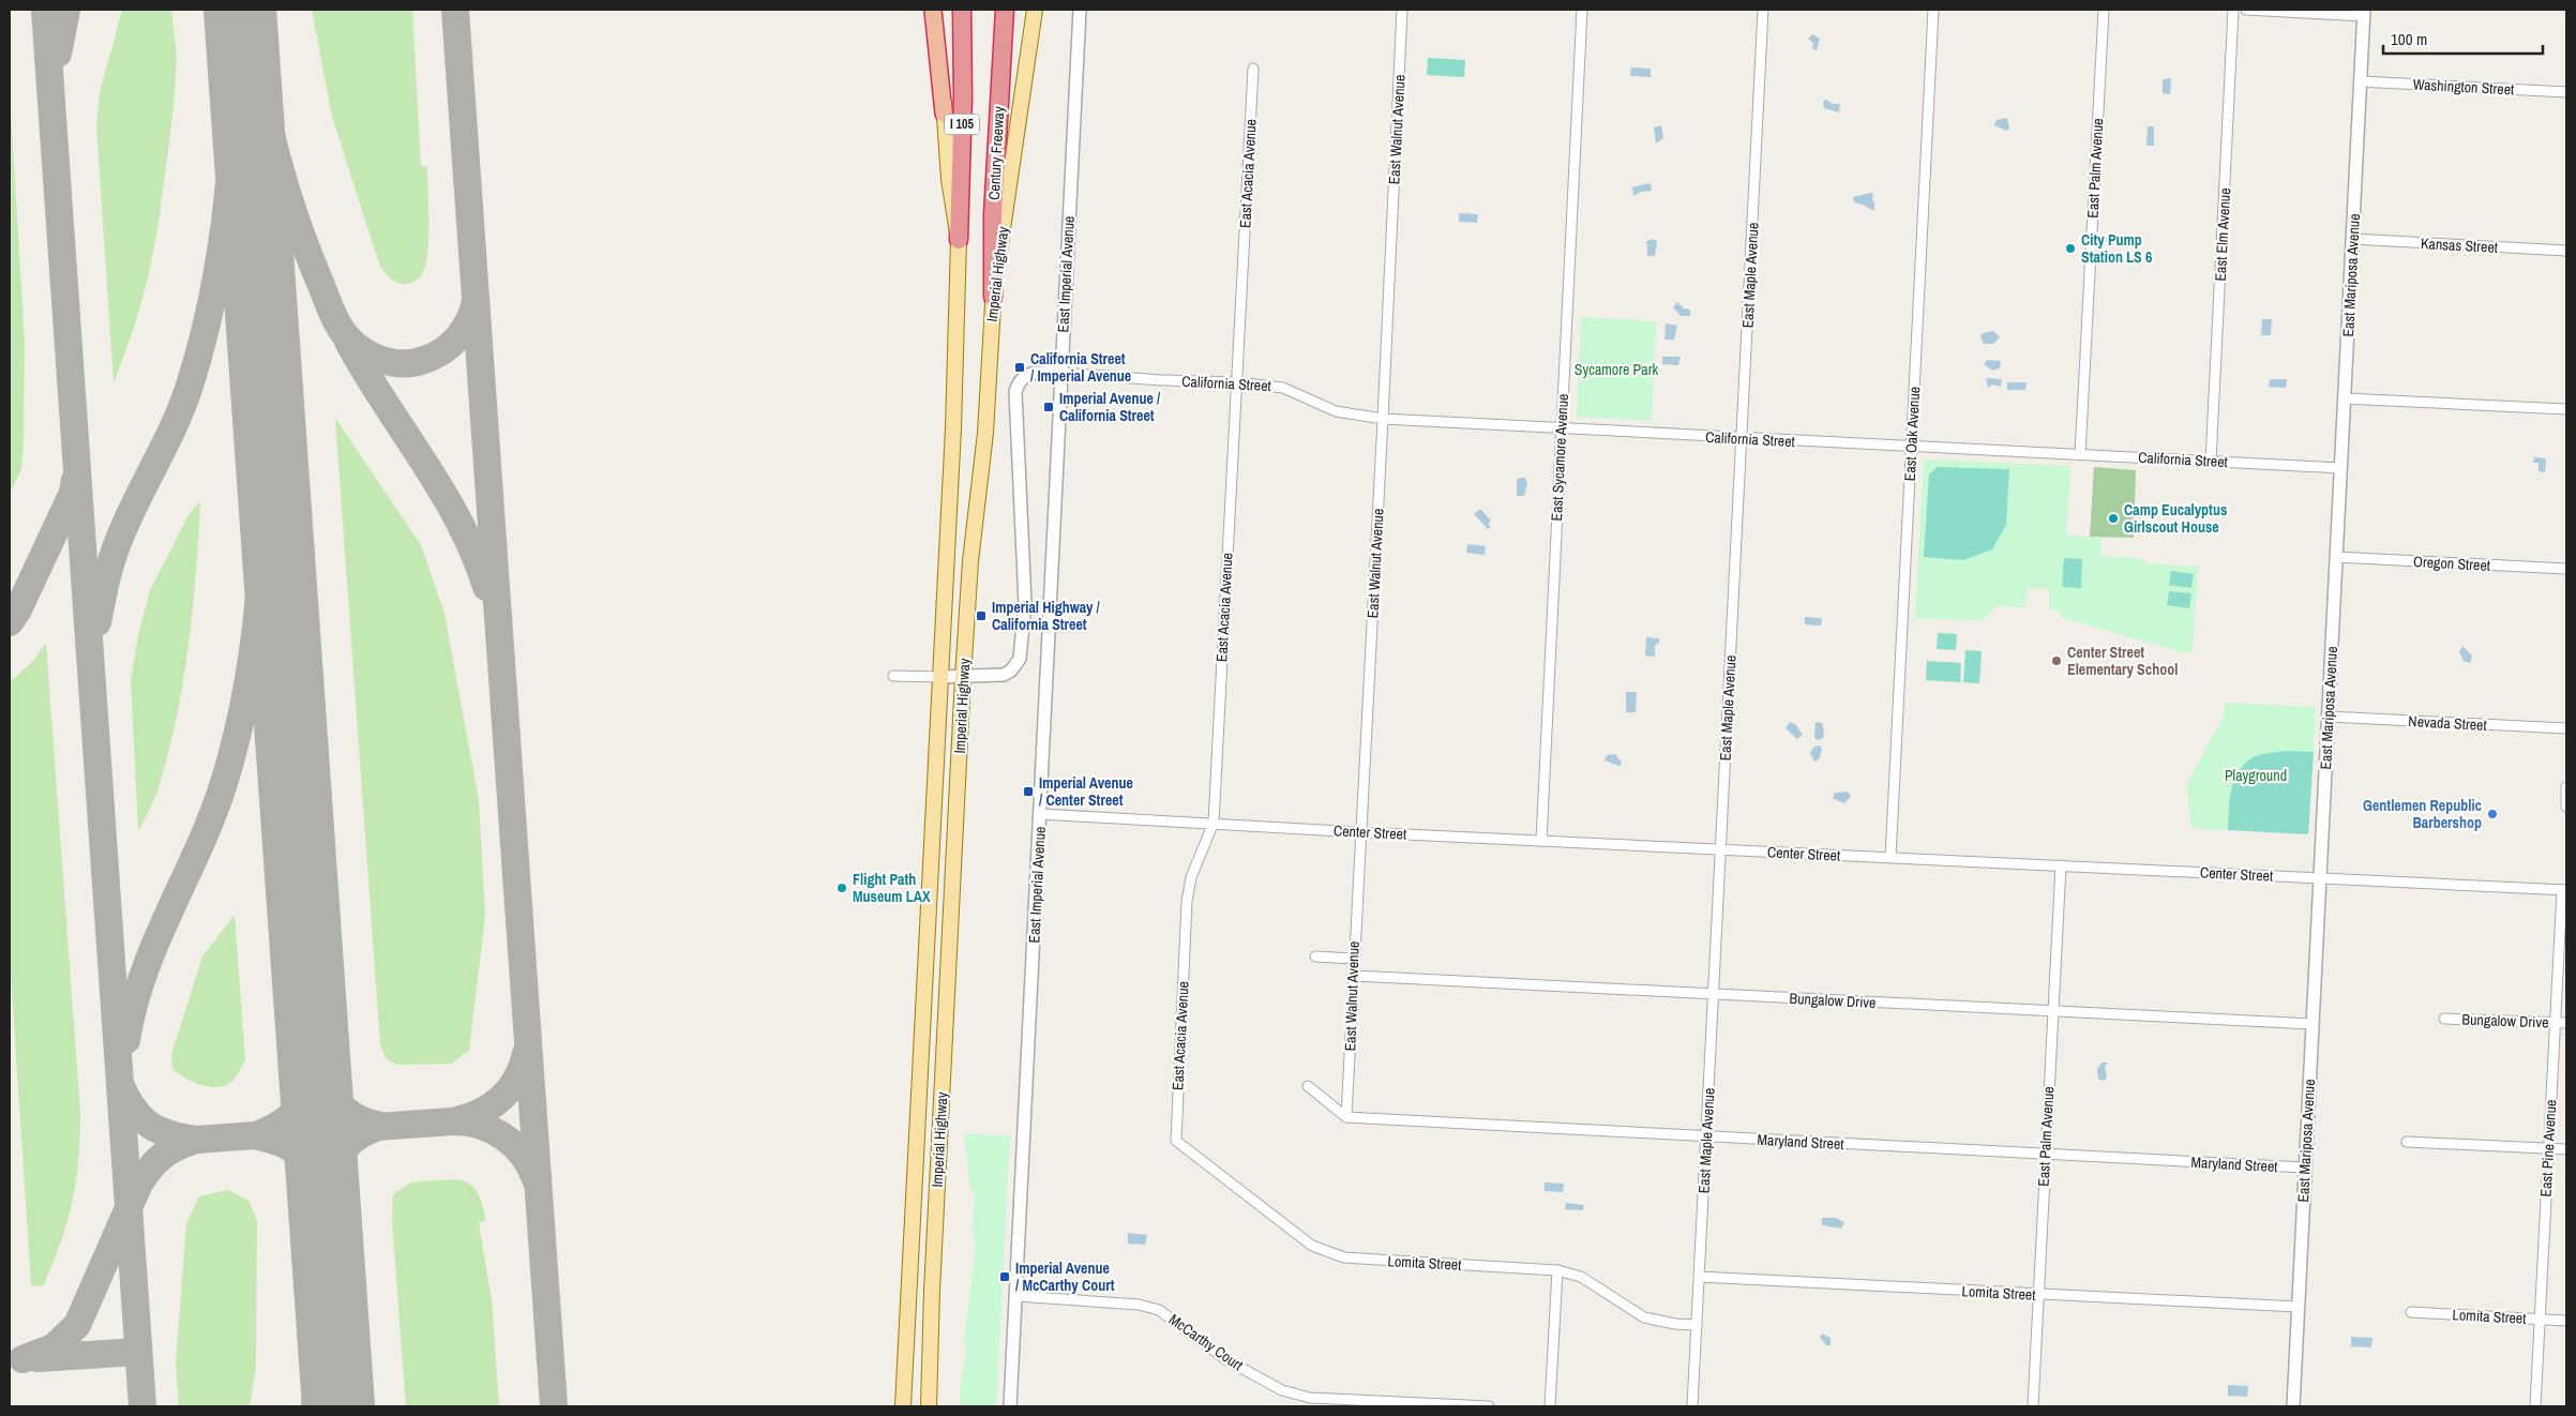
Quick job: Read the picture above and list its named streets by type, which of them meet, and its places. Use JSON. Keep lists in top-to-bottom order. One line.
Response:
{"streets":{"highway":["I 105","Century Freeway"],"main road":["Imperial Highway"],"street":["Washington Street","East Walnut Avenue","East Palm Avenue","East Acacia Avenue","East Elm Avenue","Kansas Street","East Imperial Avenue","East Maple Avenue","East Mariposa Avenue","California Street","East Oak Avenue","East Sycamore Avenue","Oregon Street","Nevada Street","Center Street","Bungalow Drive","Maryland Street","East Pine Avenue","Lomita Street","McCarthy Court"]},"crossings":[["Washington Street","East Mariposa Avenue"],["I 105","Imperial Highway"],["East Walnut Avenue","California Street"],["East Walnut Avenue","Center Street"],["East Walnut Avenue","Bungalow Drive"],["East Walnut Avenue","Maryland Street"],["Century Freeway","Imperial Highway"],["East Palm Avenue","California Street"],["East Palm Avenue","Center Street"],["East Palm Avenue","Bungalow Drive"],["East Palm Avenue","Maryland Street"],["East Palm Avenue","Lomita Street"],["East Acacia Avenue","California Street"],["East Acacia Avenue","Center Street"],["East Acacia Avenue","Lomita Street"],["East Elm Avenue","California Street"],["Kansas Street","East Mariposa Avenue"],["Imperial Highway","California Street"],["East Imperial Avenue","California Street"],["East Imperial Avenue","Center Street"],["East Imperial Avenue","McCarthy Court"],["East Maple Avenue","California Street"],["East Maple Avenue","Center Street"],["East Maple Avenue","Bungalow Drive"],["East Maple Avenue","Maryland Street"],["East Maple Avenue","Lomita Street"],["East Mariposa Avenue","California Street"],["East Mariposa Avenue","Oregon Street"],["East Mariposa Avenue","Nevada Street"],["East Mariposa Avenue","Center Street"],["East Mariposa Avenue","Bungalow Drive"],["East Mariposa Avenue","Maryland Street"],["East Mariposa Avenue","Lomita Street"],["California Street","East Oak Avenue"],["California Street","East Sycamore Avenue"],["East Oak Avenue","Center Street"],["East Sycamore Avenue","Center Street"],["Center Street","East Pine Avenue"],["Bungalow Drive","East Pine Avenue"],["East Pine Avenue","Lomita Street"]],"parks":["Sycamore Park","Playground"],"places":{"other":["City Pump Station LS 6","Camp Eucalyptus Girlscout House","Center Street Elementary School","Gentlemen Republic Barbershop","Flight Path Museum LAX"],"transit":["California Street / Imperial Avenue","Imperial Avenue / California Street","Imperial Highway / California Street","Imperial Avenue / Center Street","Imperial Avenue / McCarthy Court"]},"scale_bar":"100 m"}
